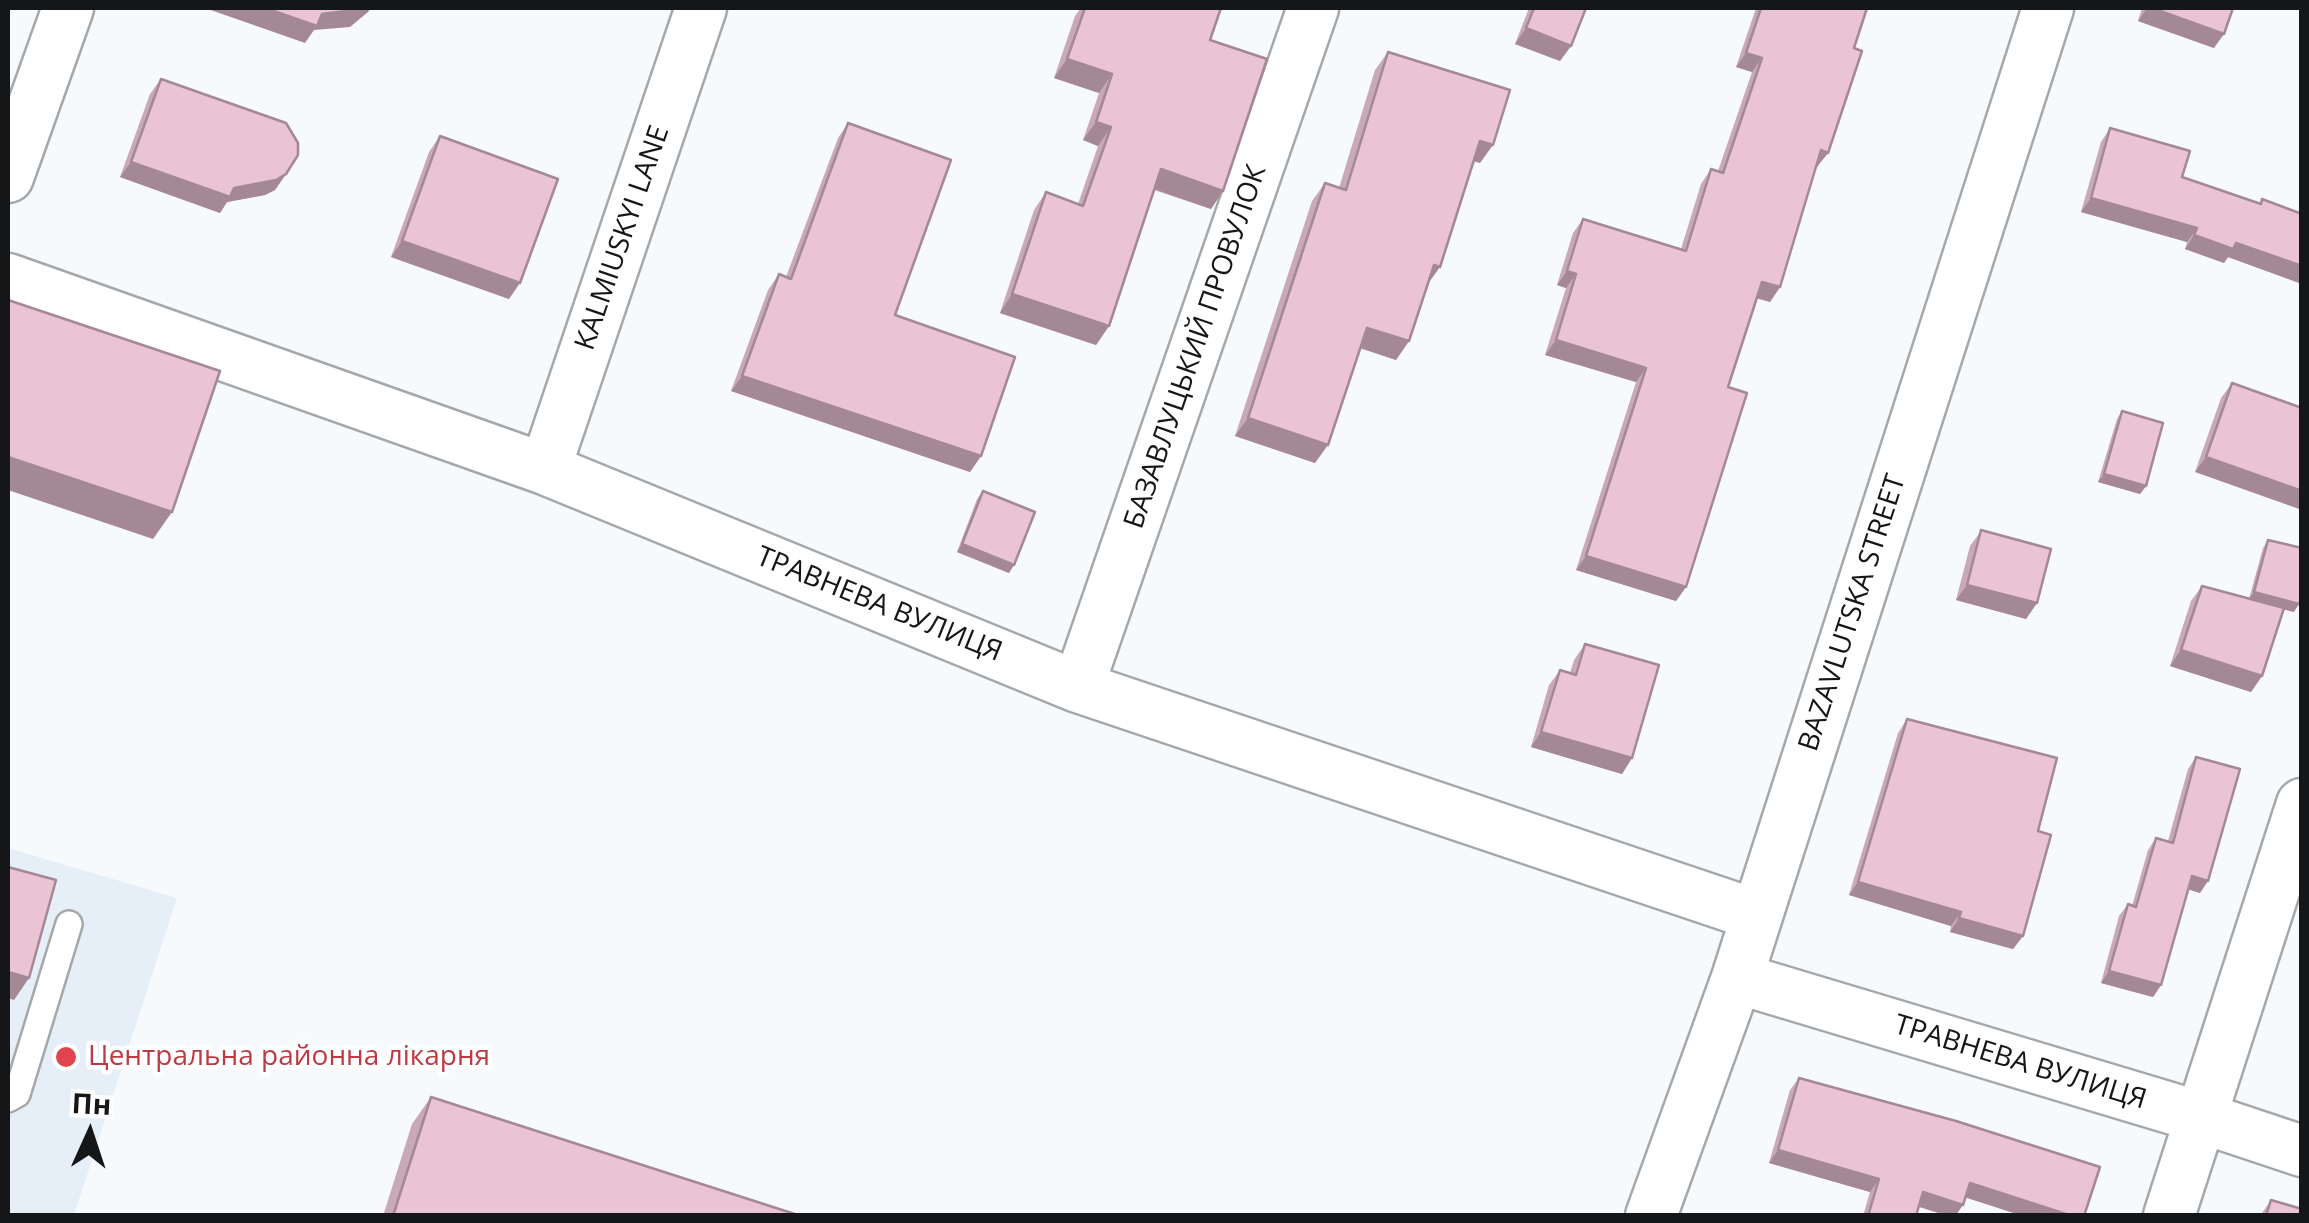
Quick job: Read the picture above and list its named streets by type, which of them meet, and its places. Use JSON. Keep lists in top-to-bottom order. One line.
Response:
{"streets":{"street":["KALMIUSKYI LANE","БАЗАВЛУЦЬКИЙ ПРОВУЛОК","ТРАВНЕВА ВУЛИЦЯ","BAZAVLUTSKA STREET"]},"crossings":[["KALMIUSKYI LANE","ТРАВНЕВА ВУЛИЦЯ"],["БАЗАВЛУЦЬКИЙ ПРОВУЛОК","ТРАВНЕВА ВУЛИЦЯ"],["ТРАВНЕВА ВУЛИЦЯ","BAZAVLUTSKA STREET"]],"places":["Центральна районна лікарня"],"north":"top"}
